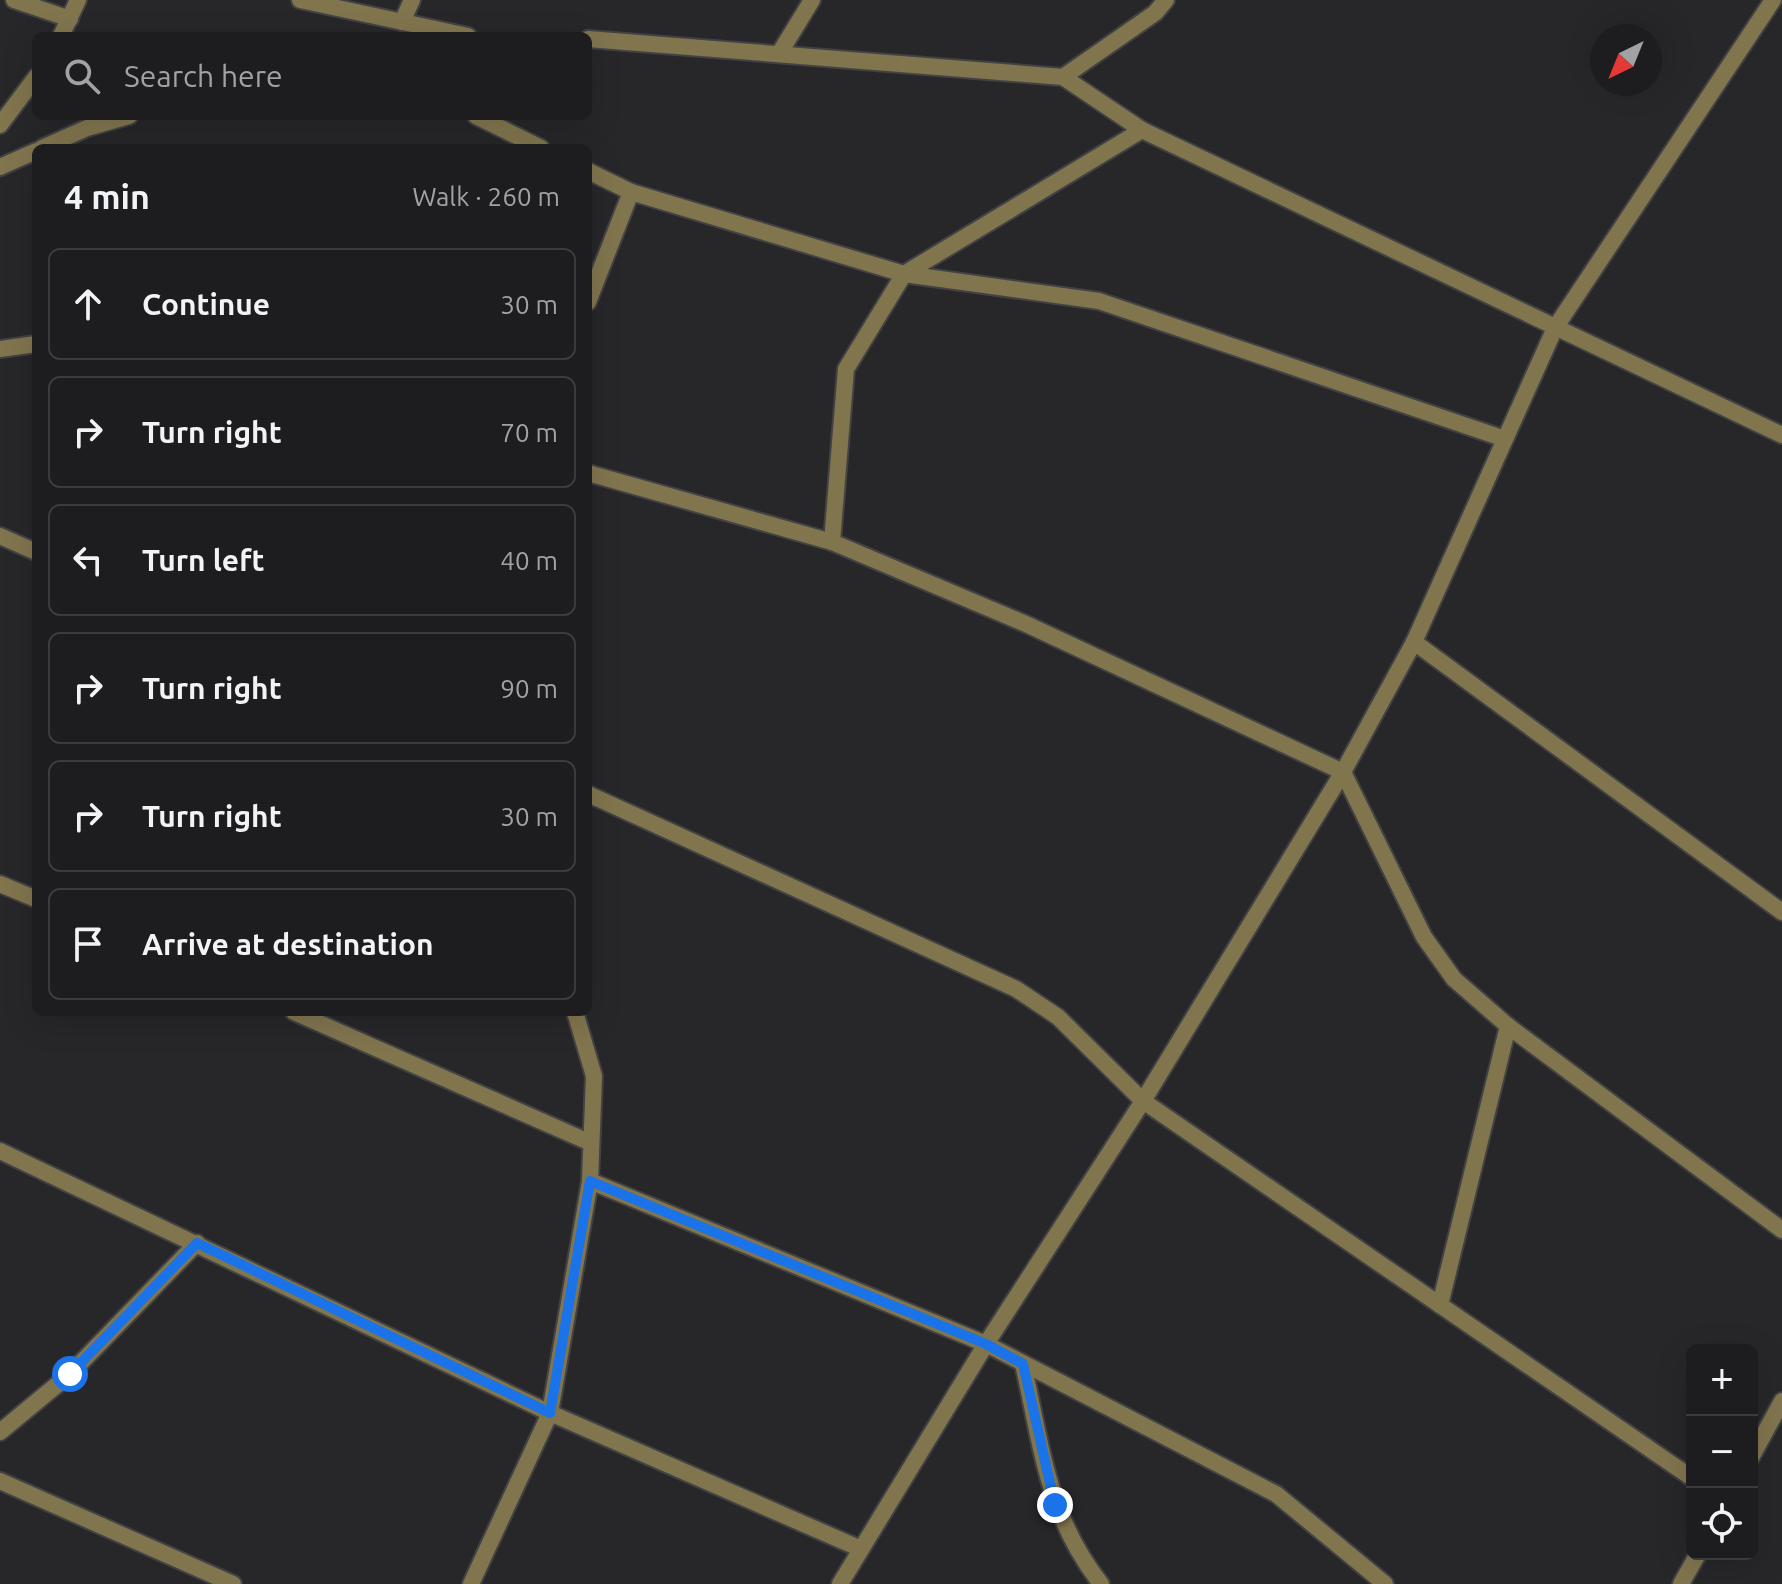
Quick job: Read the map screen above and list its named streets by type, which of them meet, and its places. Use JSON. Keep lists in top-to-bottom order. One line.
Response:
{"north":"bottom left","page":{"search":"Search here","heading":["4 min","Walk · 260 m"],"list":[["Continue","30 m"],["Turn right","70 m"],["Turn left","40 m"],["Turn right","90 m"],["Turn right","30 m"],"Arrive at destination"],"map_buttons":["+","−"]}}
